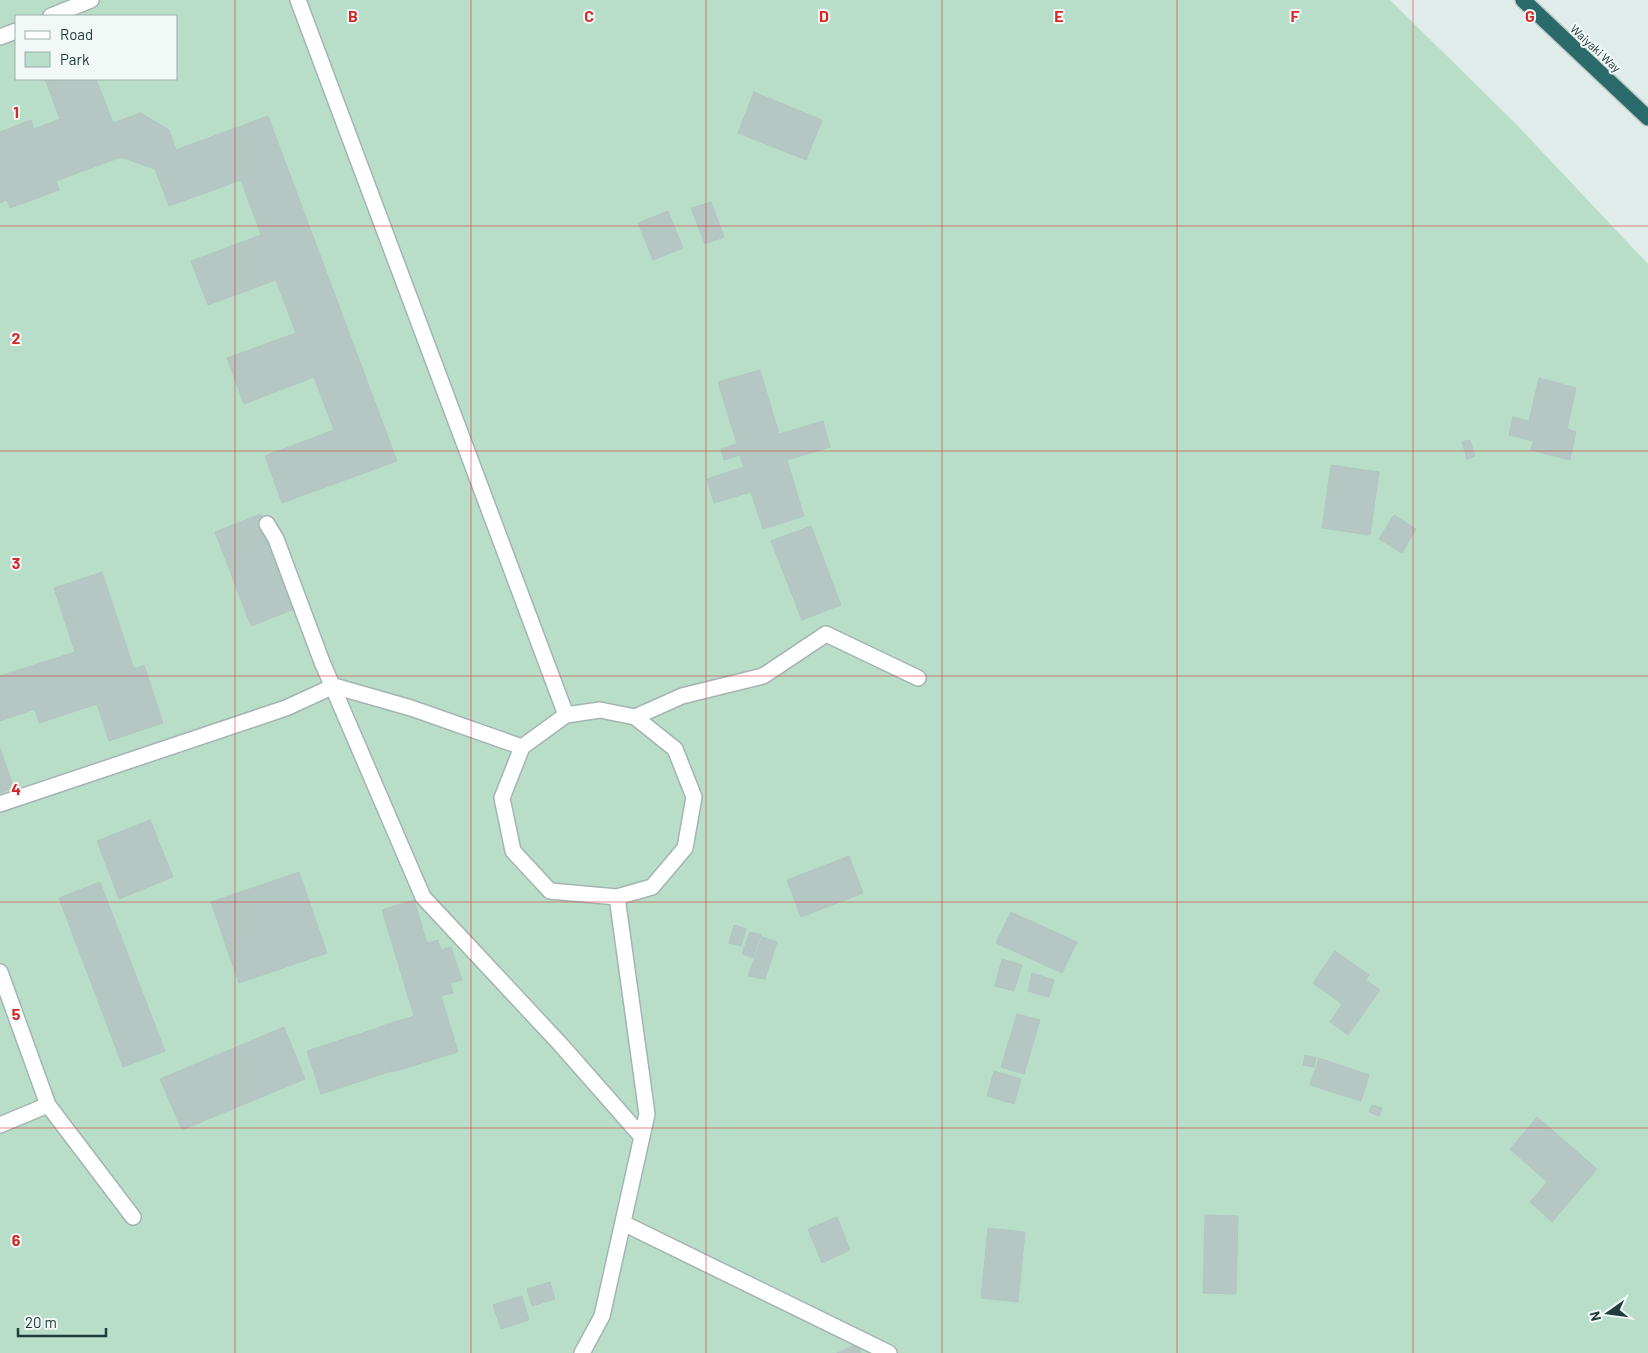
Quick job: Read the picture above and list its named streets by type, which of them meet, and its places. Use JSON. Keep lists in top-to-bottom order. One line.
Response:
{"streets":{"highway":["Waiyaki Way"]},"legend":["Road","Park"],"scale_bar":"20 m","north":"left","grid":{"columns":["B","C","D","E","F","G"],"rows":["1","2","3","4","5","6"]}}
